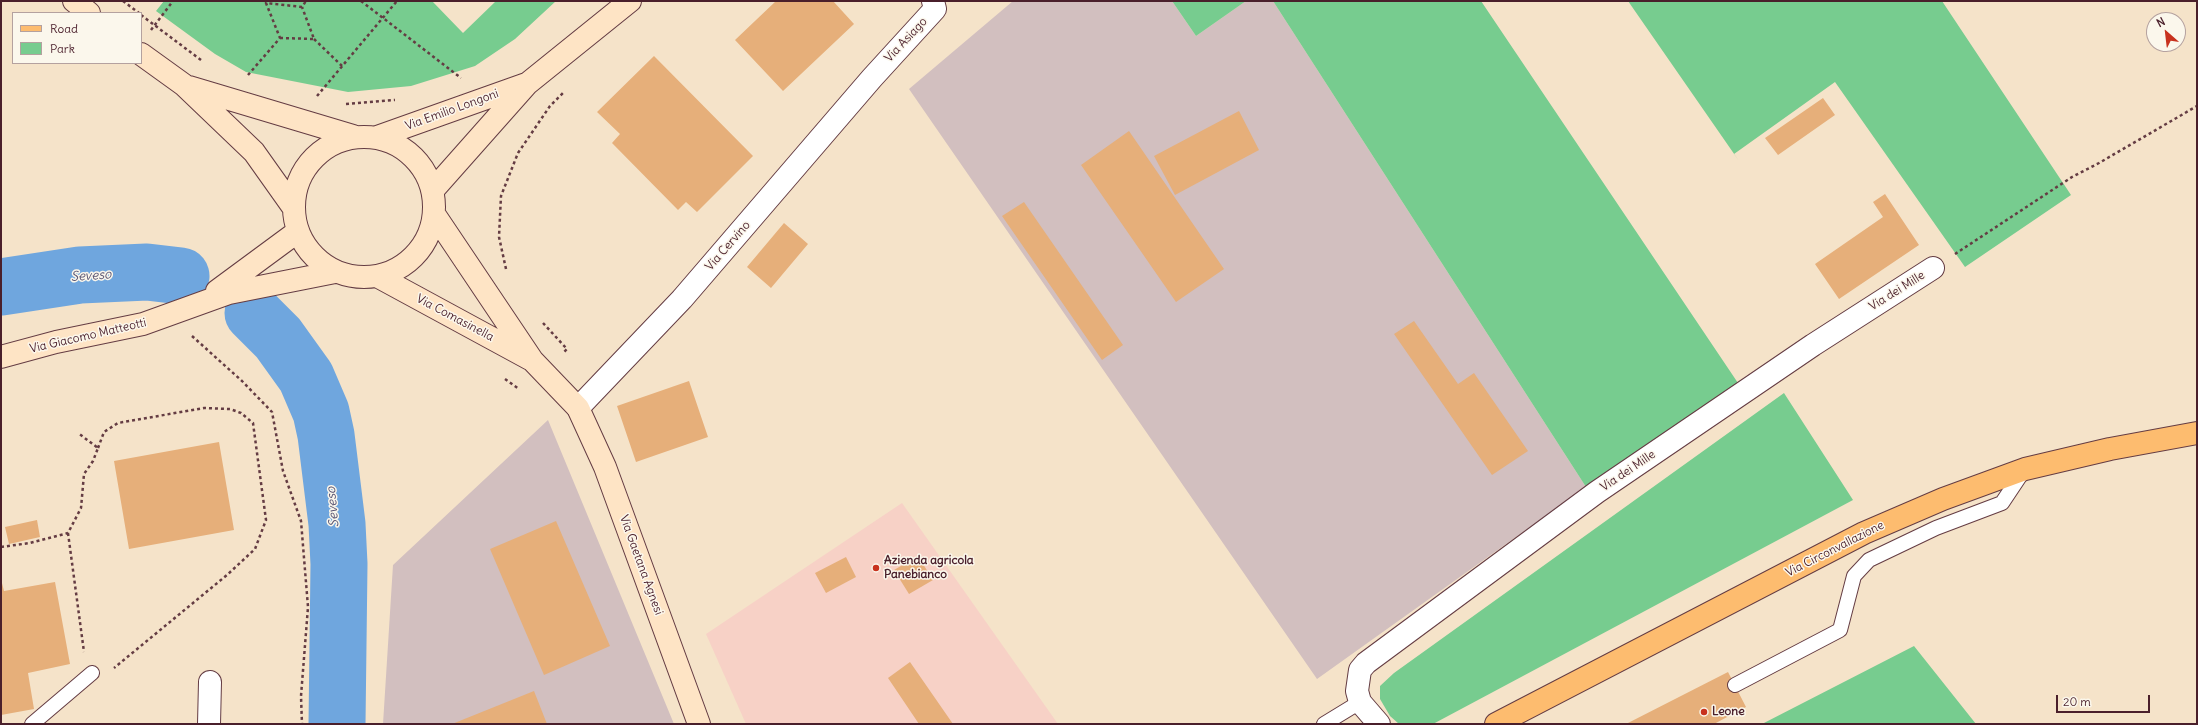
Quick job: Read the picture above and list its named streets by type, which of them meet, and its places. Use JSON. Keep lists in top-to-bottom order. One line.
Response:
{"streets":{"main road":["Via Circonvallazione"],"street":["Via Asiago","Via Emilio Longoni","Via Cervino","Via dei Mille","Via Comasinella","Via Giacomo Matteotti","Via Gaetana Agnesi"]},"crossings":[["Via Asiago","Via Cervino"],["Via Emilio Longoni","Via Comasinella"],["Via Emilio Longoni","Via Giacomo Matteotti"],["Via Cervino","Via Comasinella"],["Via Cervino","Via Gaetana Agnesi"],["Via Comasinella","Via Giacomo Matteotti"],["Via Comasinella","Via Gaetana Agnesi"]],"water":["Seveso"],"places":["Azienda agricola Panebianco","Leone"],"legend":["Road","Park"],"scale_bar":"20 m","north":"top left"}
